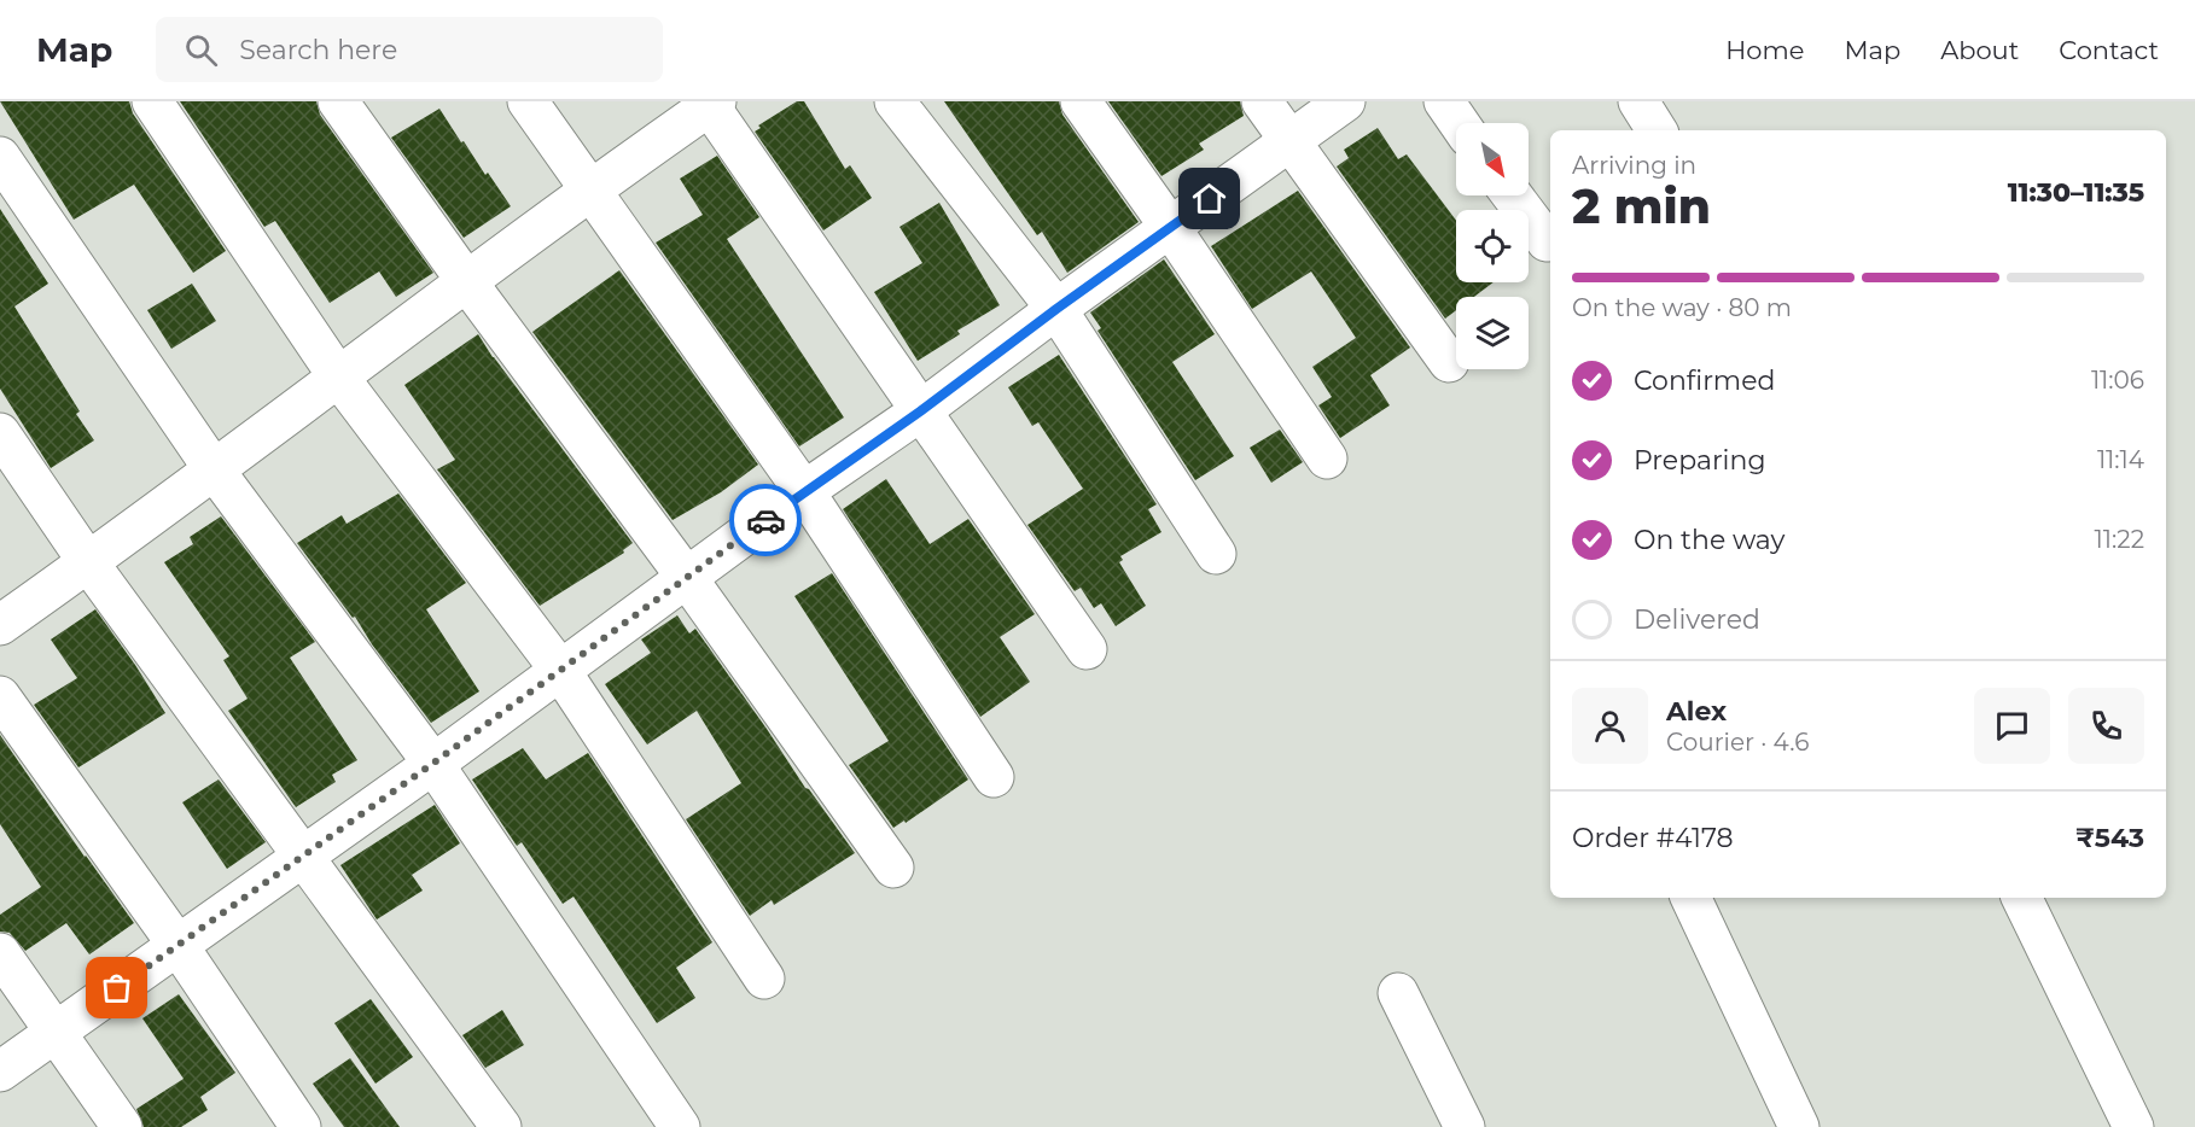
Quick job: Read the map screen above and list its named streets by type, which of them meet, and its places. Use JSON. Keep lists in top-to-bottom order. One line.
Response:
{"north":"bottom right","page":{"header":"Map","search":"Search here","nav":["Home","Map","About","Contact"],"heading":["2 min","Arriving in","11:30–11:35"],"panel":["Alex","Courier · 4.6","Order #4178","₹543"],"bar":"On the way · 80 m","list":[["Confirmed","11:06"],["Preparing","11:14"],["On the way","11:22"],"Delivered"]}}
